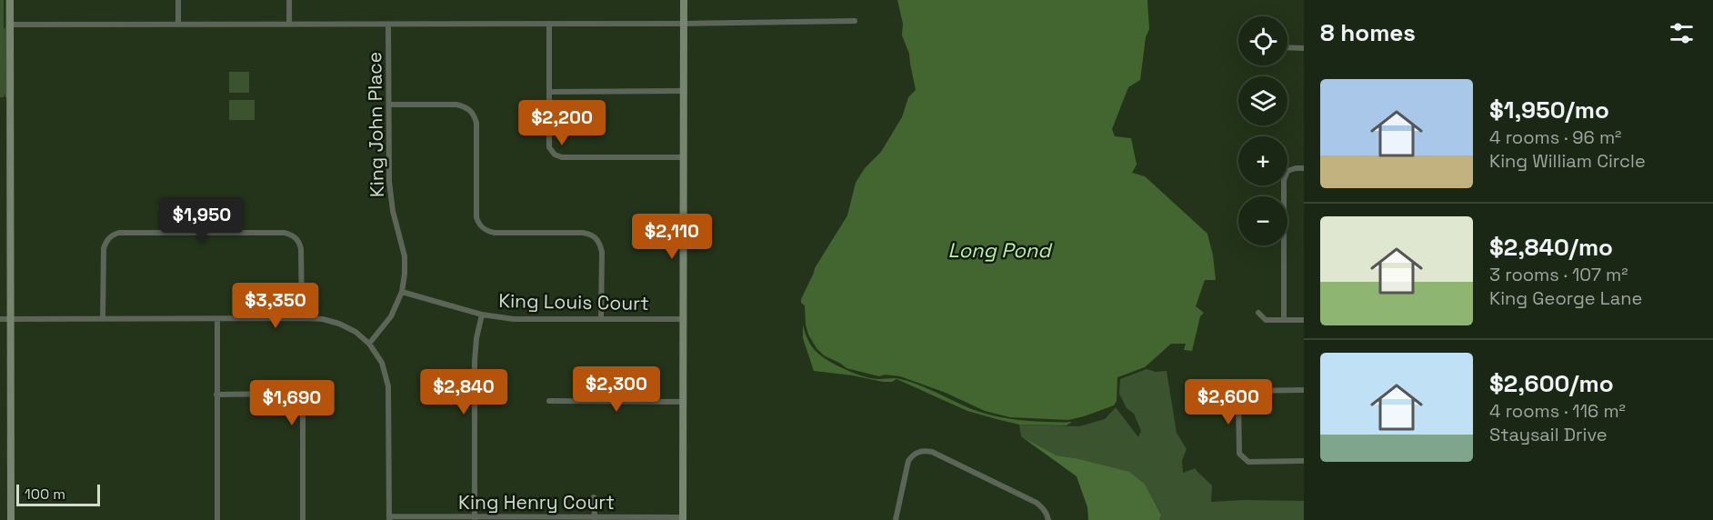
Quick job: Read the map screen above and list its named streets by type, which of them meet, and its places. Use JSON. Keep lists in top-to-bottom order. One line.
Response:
{"streets":{"street":["King John Place","King Louis Court","King Henry Court"]},"crossings":[["King John Place","King Louis Court"]],"water":["Long Pond"],"scale_bar":"100 m","page":{"heading":"8 homes","map_buttons":["+","−"],"list":[{"name":"$1,950/mo","note":"4 rooms · 96 m² · King William Circle"},{"name":"$2,840/mo","note":"3 rooms · 107 m² · King George Lane"},{"name":"$2,600/mo","note":"4 rooms · 116 m² · Staysail Drive"}],"price":["$2,200","$1,950","$2,110","$3,350","$2,300","$2,840","$2,600","$1,690"],"scale":"100 m"}}
